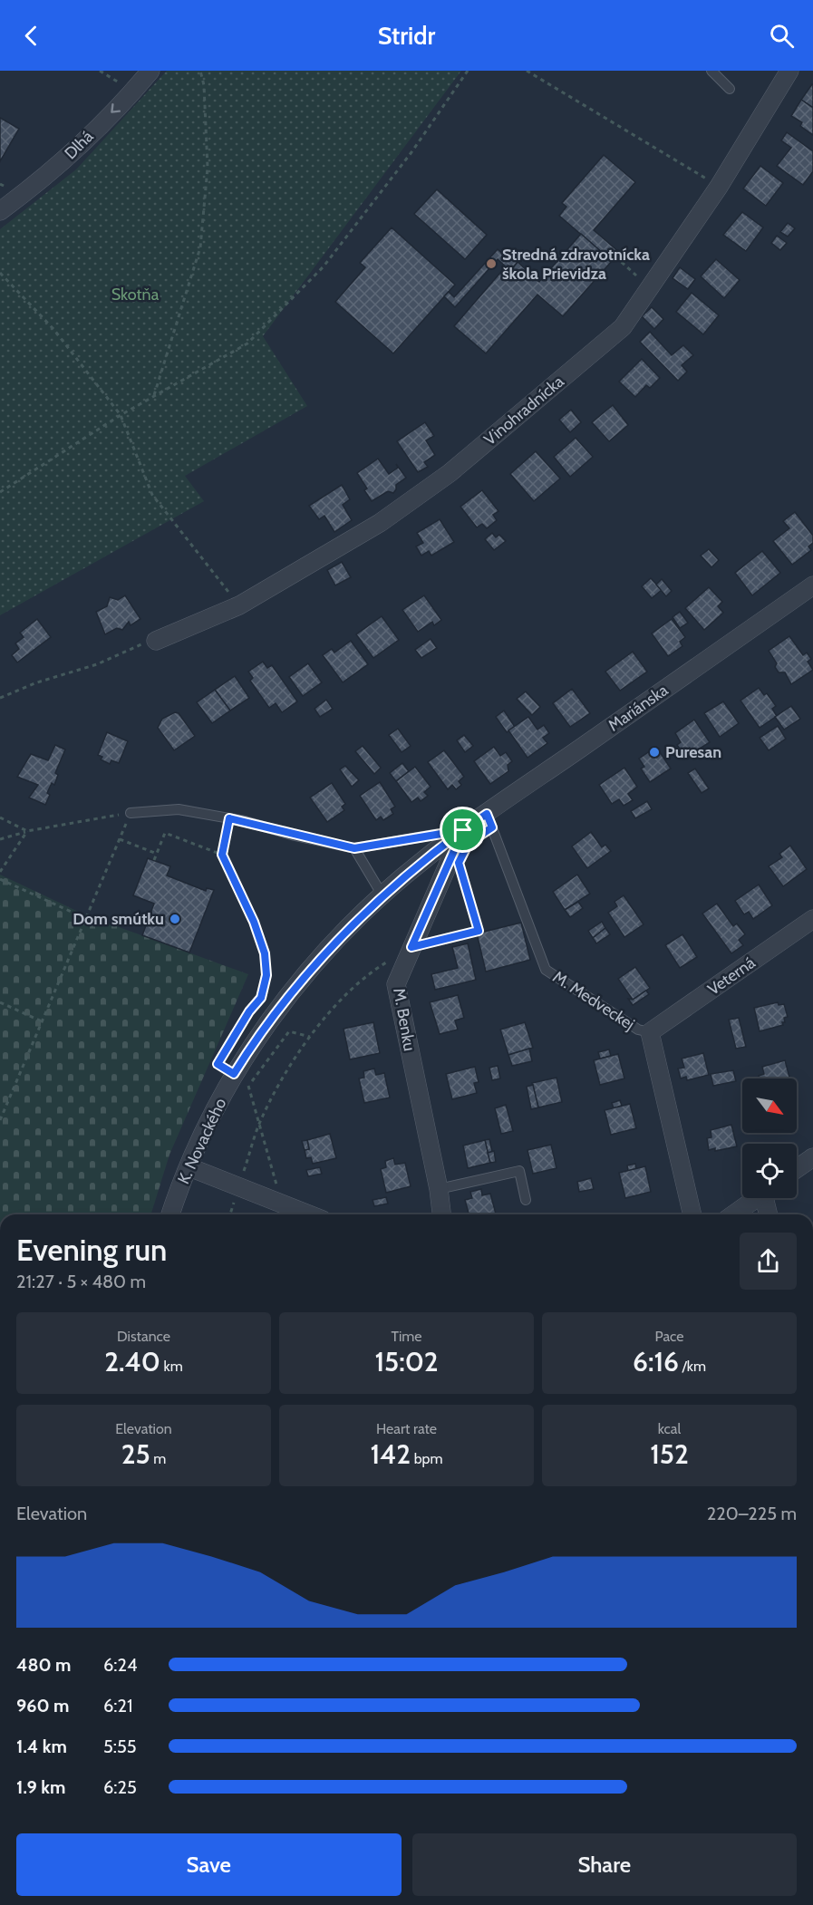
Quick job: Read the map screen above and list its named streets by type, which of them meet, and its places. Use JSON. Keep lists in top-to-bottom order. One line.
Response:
{"streets":{"street":["Dlhá","Vinohradnícka","Mariánska","Veterná","M. Medveckej","M. Benku","K. Novackého"]},"crossings":[["Mariánska","M. Medveckej"],["Mariánska","M. Benku"],["Mariánska","K. Novackého"],["Veterná","M. Medveckej"],["M. Benku","K. Novackého"]],"one_way":["Dlhá"],"parks":["Skotňa"],"places":["Stredná zdravotnícka škola Prievidza","Puresan","Dom smútku"],"north":"bottom right","page":{"header":"Stridr","heading":["Evening run","21:27 · 5 × 480 m"],"stats":[["Distance","2.40 km"],["Time","15:02"],["Pace","6:16 /km"],["Elevation","25 m"],["Heart rate","142 bpm"],["kcal","152"]],"chart":["Elevation","220–225 m"],"list":[{"name":"480 m","note":"6:24"},{"name":"960 m","note":"6:21"},{"name":"1.4 km","note":"5:55"},{"name":"1.9 km","note":"6:25"}],"buttons":["Save","Share"]}}
